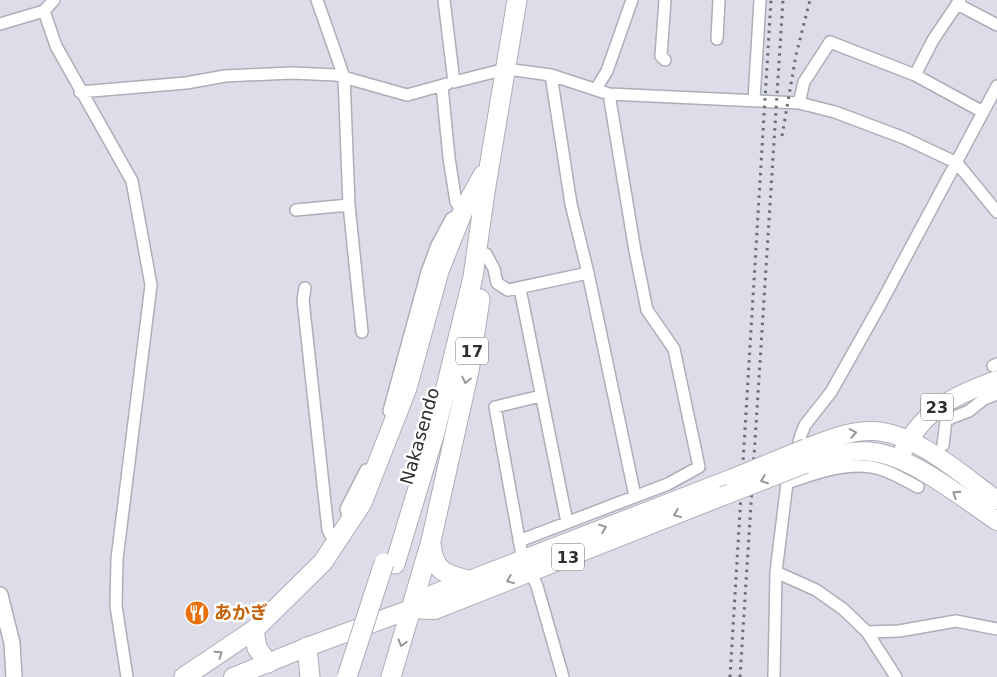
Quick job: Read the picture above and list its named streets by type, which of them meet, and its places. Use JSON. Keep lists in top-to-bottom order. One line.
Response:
{"streets":{"highway":["17","Nakasendo"],"main road":["23","13"]},"crossings":[["17","Nakasendo"],["17","13"],["23","13"]],"places":{"restaurant":["あかぎ"]}}
